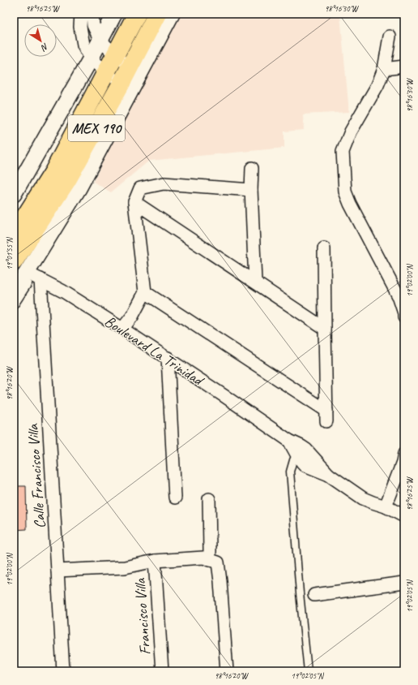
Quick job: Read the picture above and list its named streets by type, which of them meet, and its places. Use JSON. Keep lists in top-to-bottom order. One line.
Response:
{"streets":{"main road":["MEX 190"],"street":["Boulevard La Trinidad","Calle Francisco Villa","Francisco Villa"]},"crossings":[["MEX 190","Boulevard La Trinidad"],["MEX 190","Calle Francisco Villa"],["Boulevard La Trinidad","Calle Francisco Villa"]],"north":"bottom right","coordinates":["98°16'25\"W","98°16'30\"W","19°01'55\"N","19°02'00\"N","98°16'20\"W","19°02'05\"N"]}
